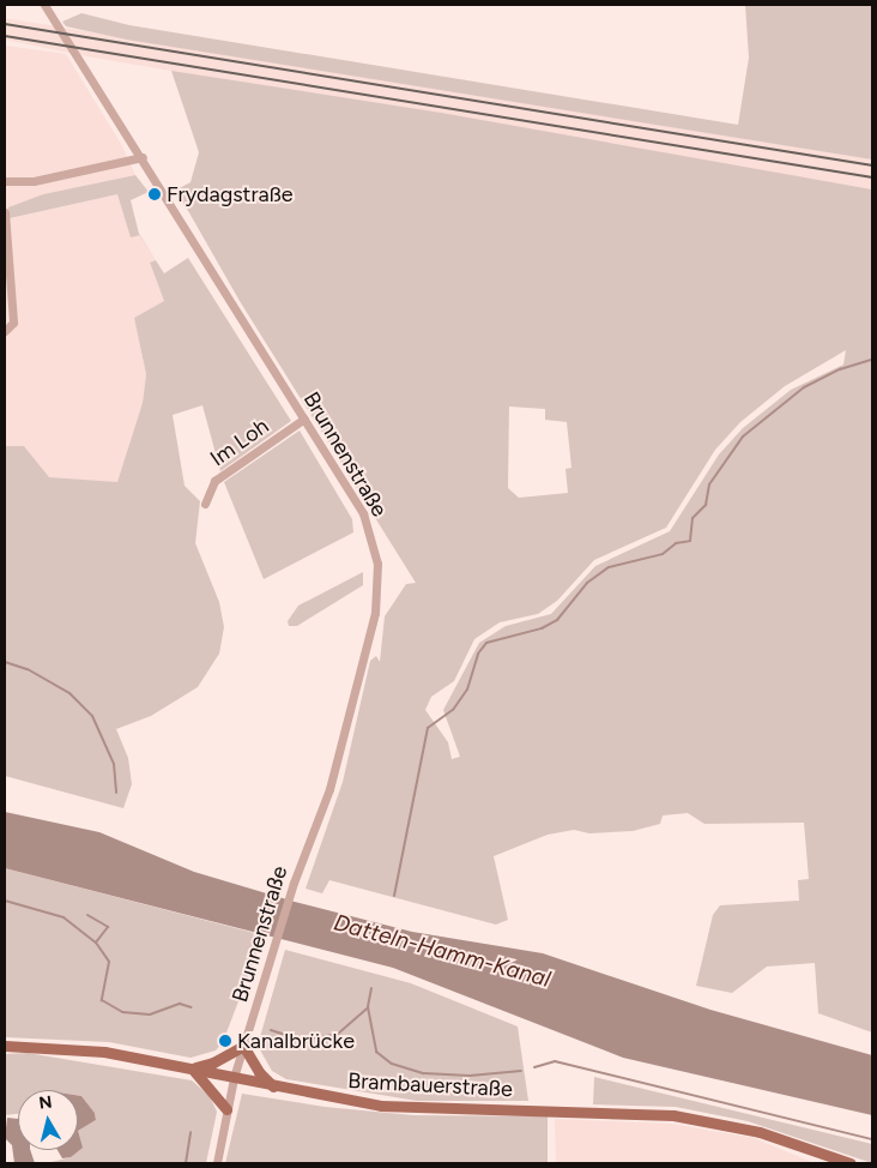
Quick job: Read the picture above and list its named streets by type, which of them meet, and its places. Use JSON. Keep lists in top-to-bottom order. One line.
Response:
{"streets":{"main road":["Brambauerstraße"],"street":["Im Loh","Brunnenstraße"]},"crossings":[["Im Loh","Brunnenstraße"],["Brunnenstraße","Brambauerstraße"]],"water":["Datteln-Hamm-Kanal"],"places":["Frydagstraße","Kanalbrücke"],"north":"top"}
